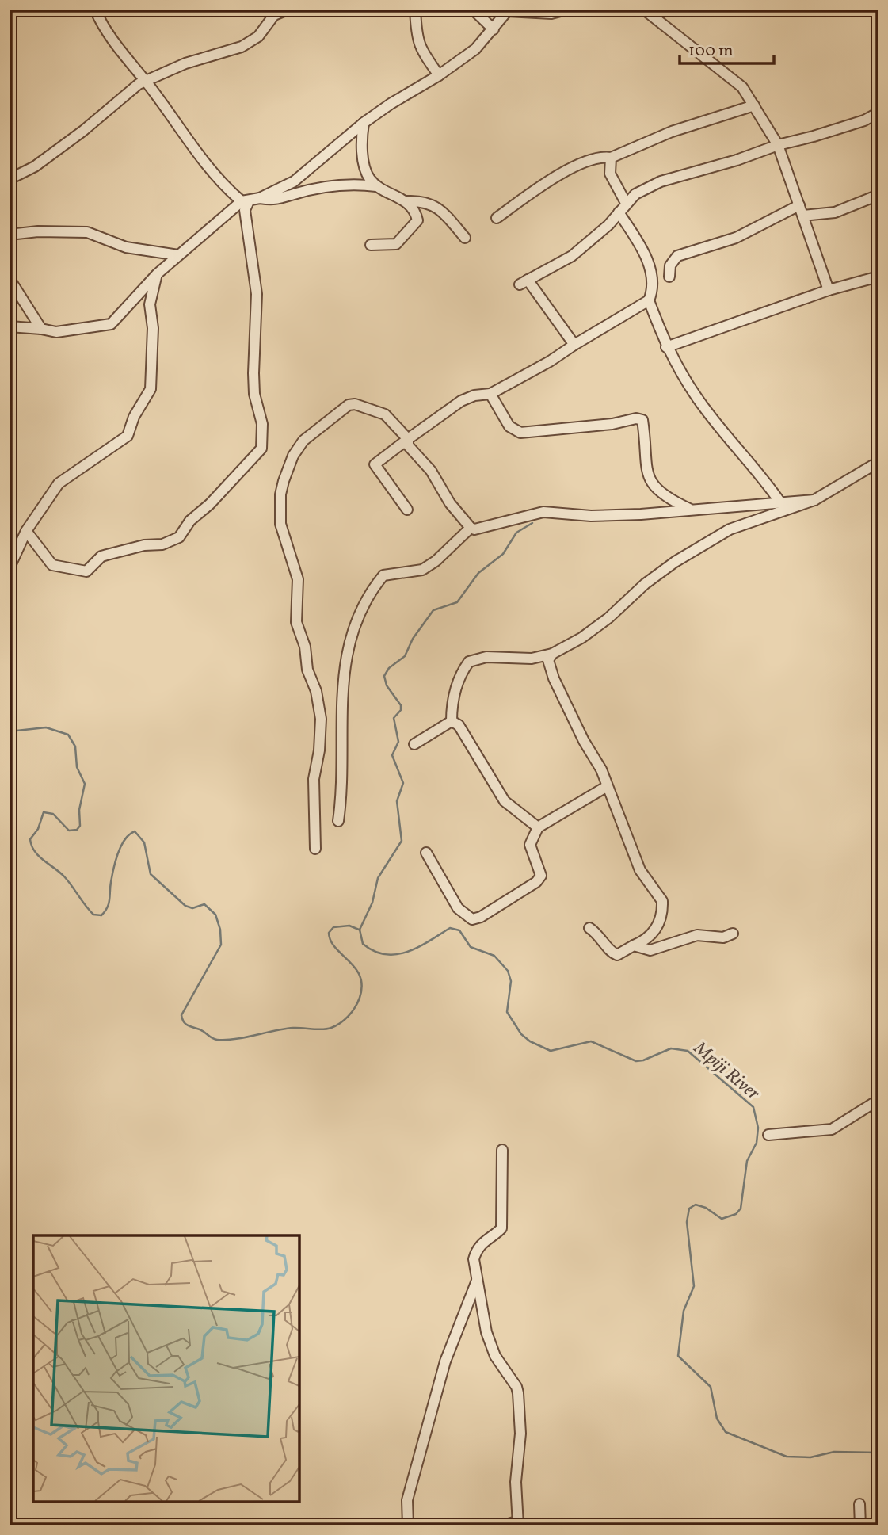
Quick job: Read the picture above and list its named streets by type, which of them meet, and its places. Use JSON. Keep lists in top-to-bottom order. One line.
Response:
{"water":["Mpiji River"],"scale_bar":"100 m"}
